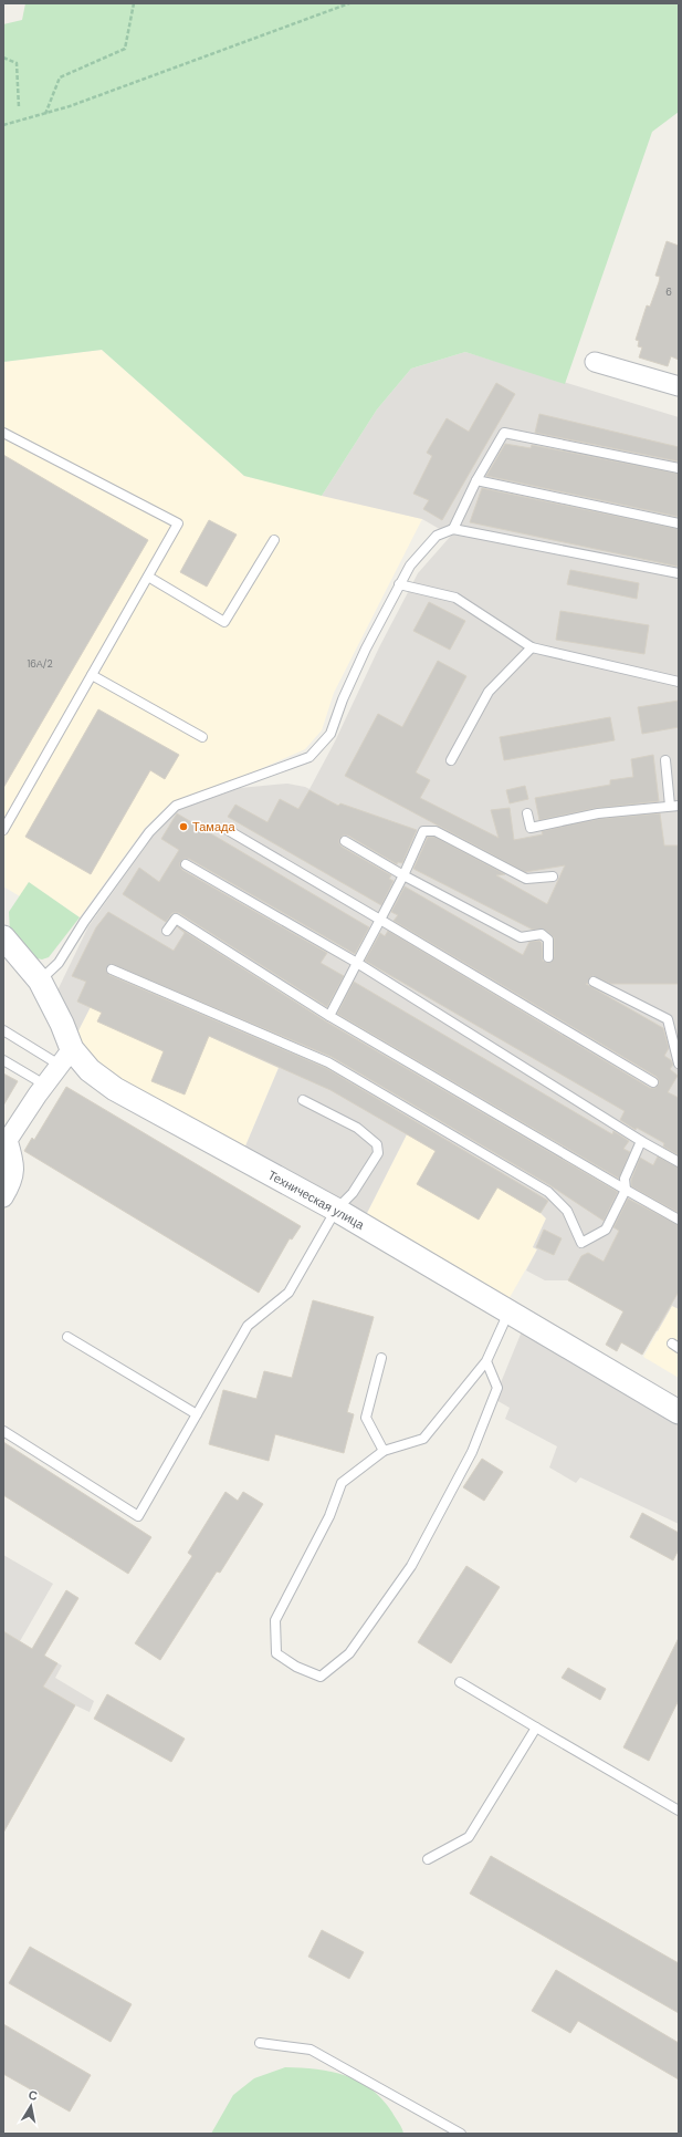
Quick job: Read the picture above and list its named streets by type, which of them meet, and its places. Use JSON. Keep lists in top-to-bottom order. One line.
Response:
{"streets":{"street":["Техническая улица"]},"places":["Тамада"],"house_numbers":["6","16А/2"],"north":"top"}
